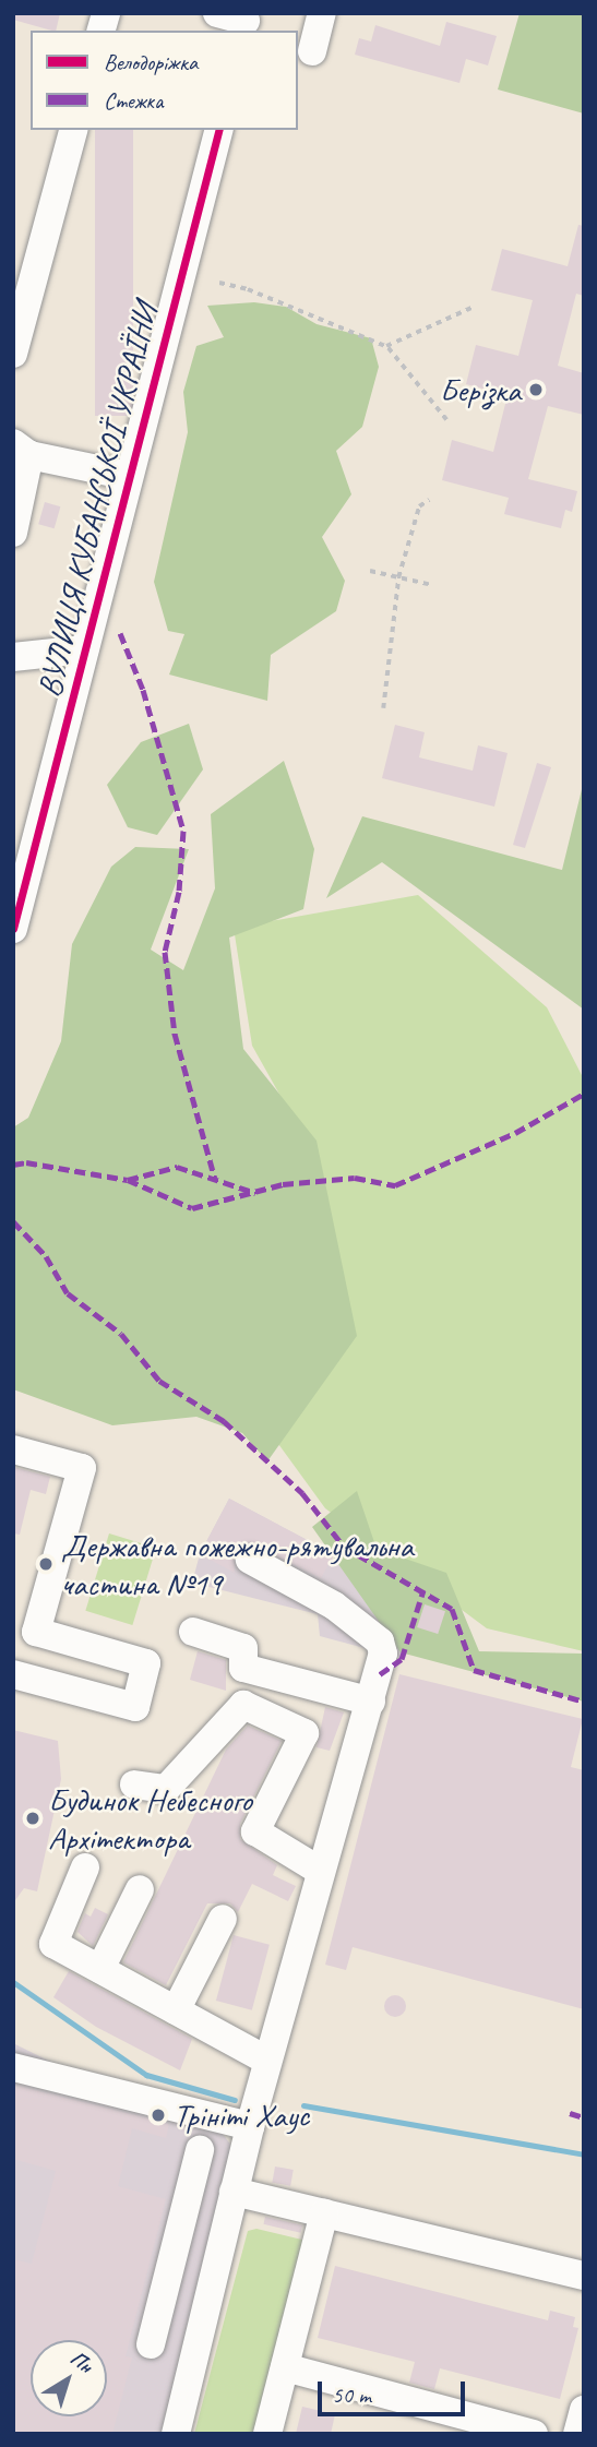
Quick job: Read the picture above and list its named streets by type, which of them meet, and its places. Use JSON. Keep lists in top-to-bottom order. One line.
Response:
{"streets":{"street":["ВУЛИЦЯ КУБАНСЬКОЇ УКРАЇНИ"]},"places":["Берізка","Державна пожежно-рятувальна частина №19","Будинок Небесного Архітектора","Трініті Хаус"],"legend":["Велодоріжка","Стежка"],"scale_bar":"50 m","north":"top right"}
